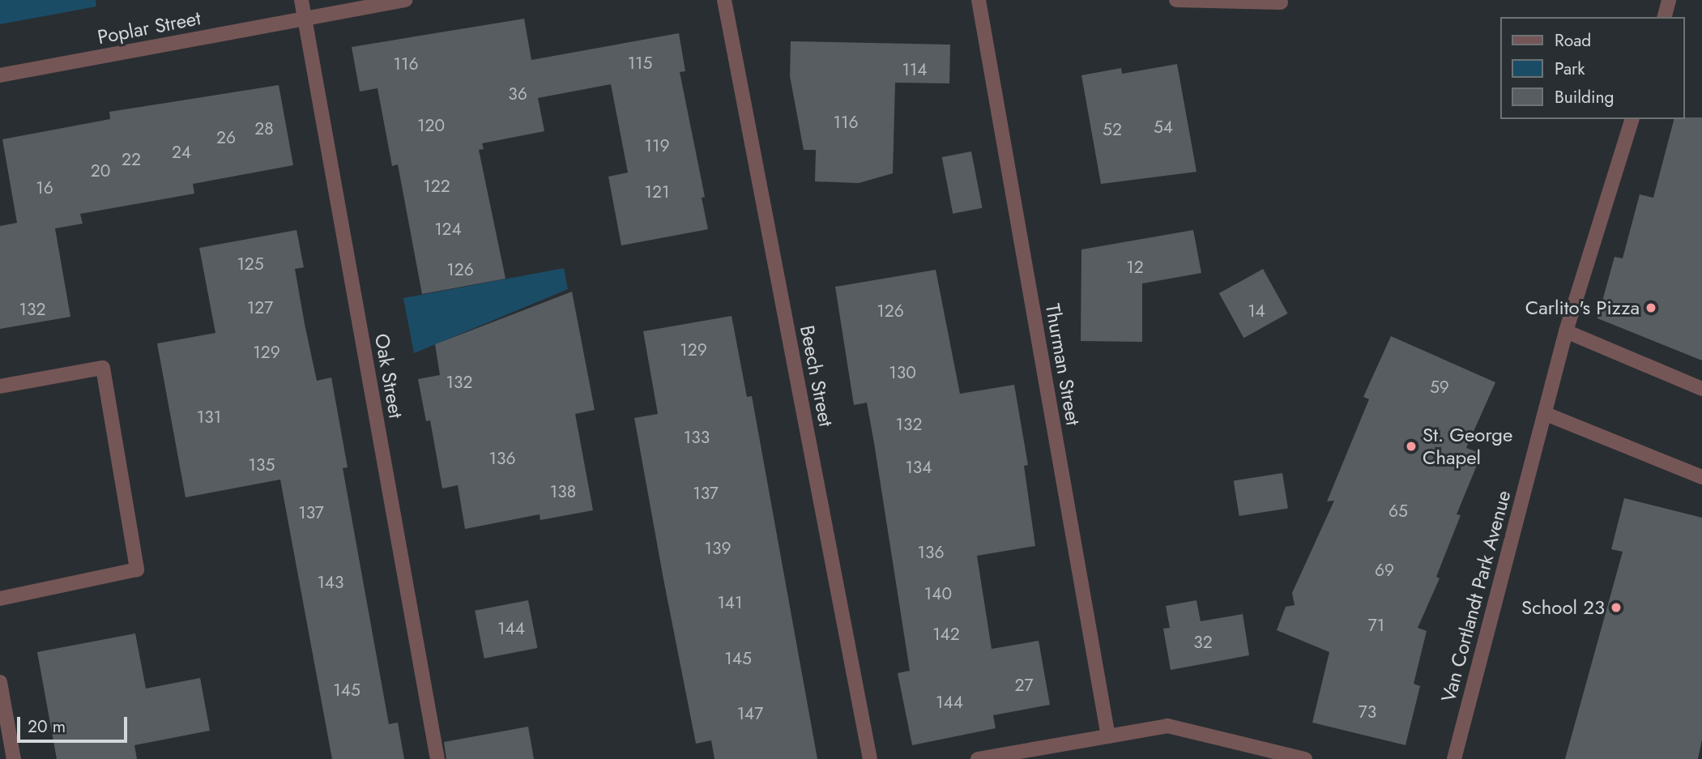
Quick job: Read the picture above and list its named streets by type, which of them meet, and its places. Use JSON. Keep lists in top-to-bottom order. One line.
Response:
{"streets":{"street":["Poplar Street","Thurman Street","Oak Street","Beech Street","Van Cortlandt Park Avenue"]},"crossings":[["Poplar Street","Oak Street"]],"places":["Carlito's Pizza","St. George Chapel","School 23"],"house_numbers":["115","116","114","36","116","120","54","28","52","26","119","24","22","20","122","16","121","124","125","12","126","127","132","126","14","129","129","130","132","59","131","132","133","136","135","134","138","137","65","137","139","136","69","143","140","141","71","144","142","32","145","27","145","144","73","147"],"legend":["Road","Park","Building"],"scale_bar":"20 m"}
